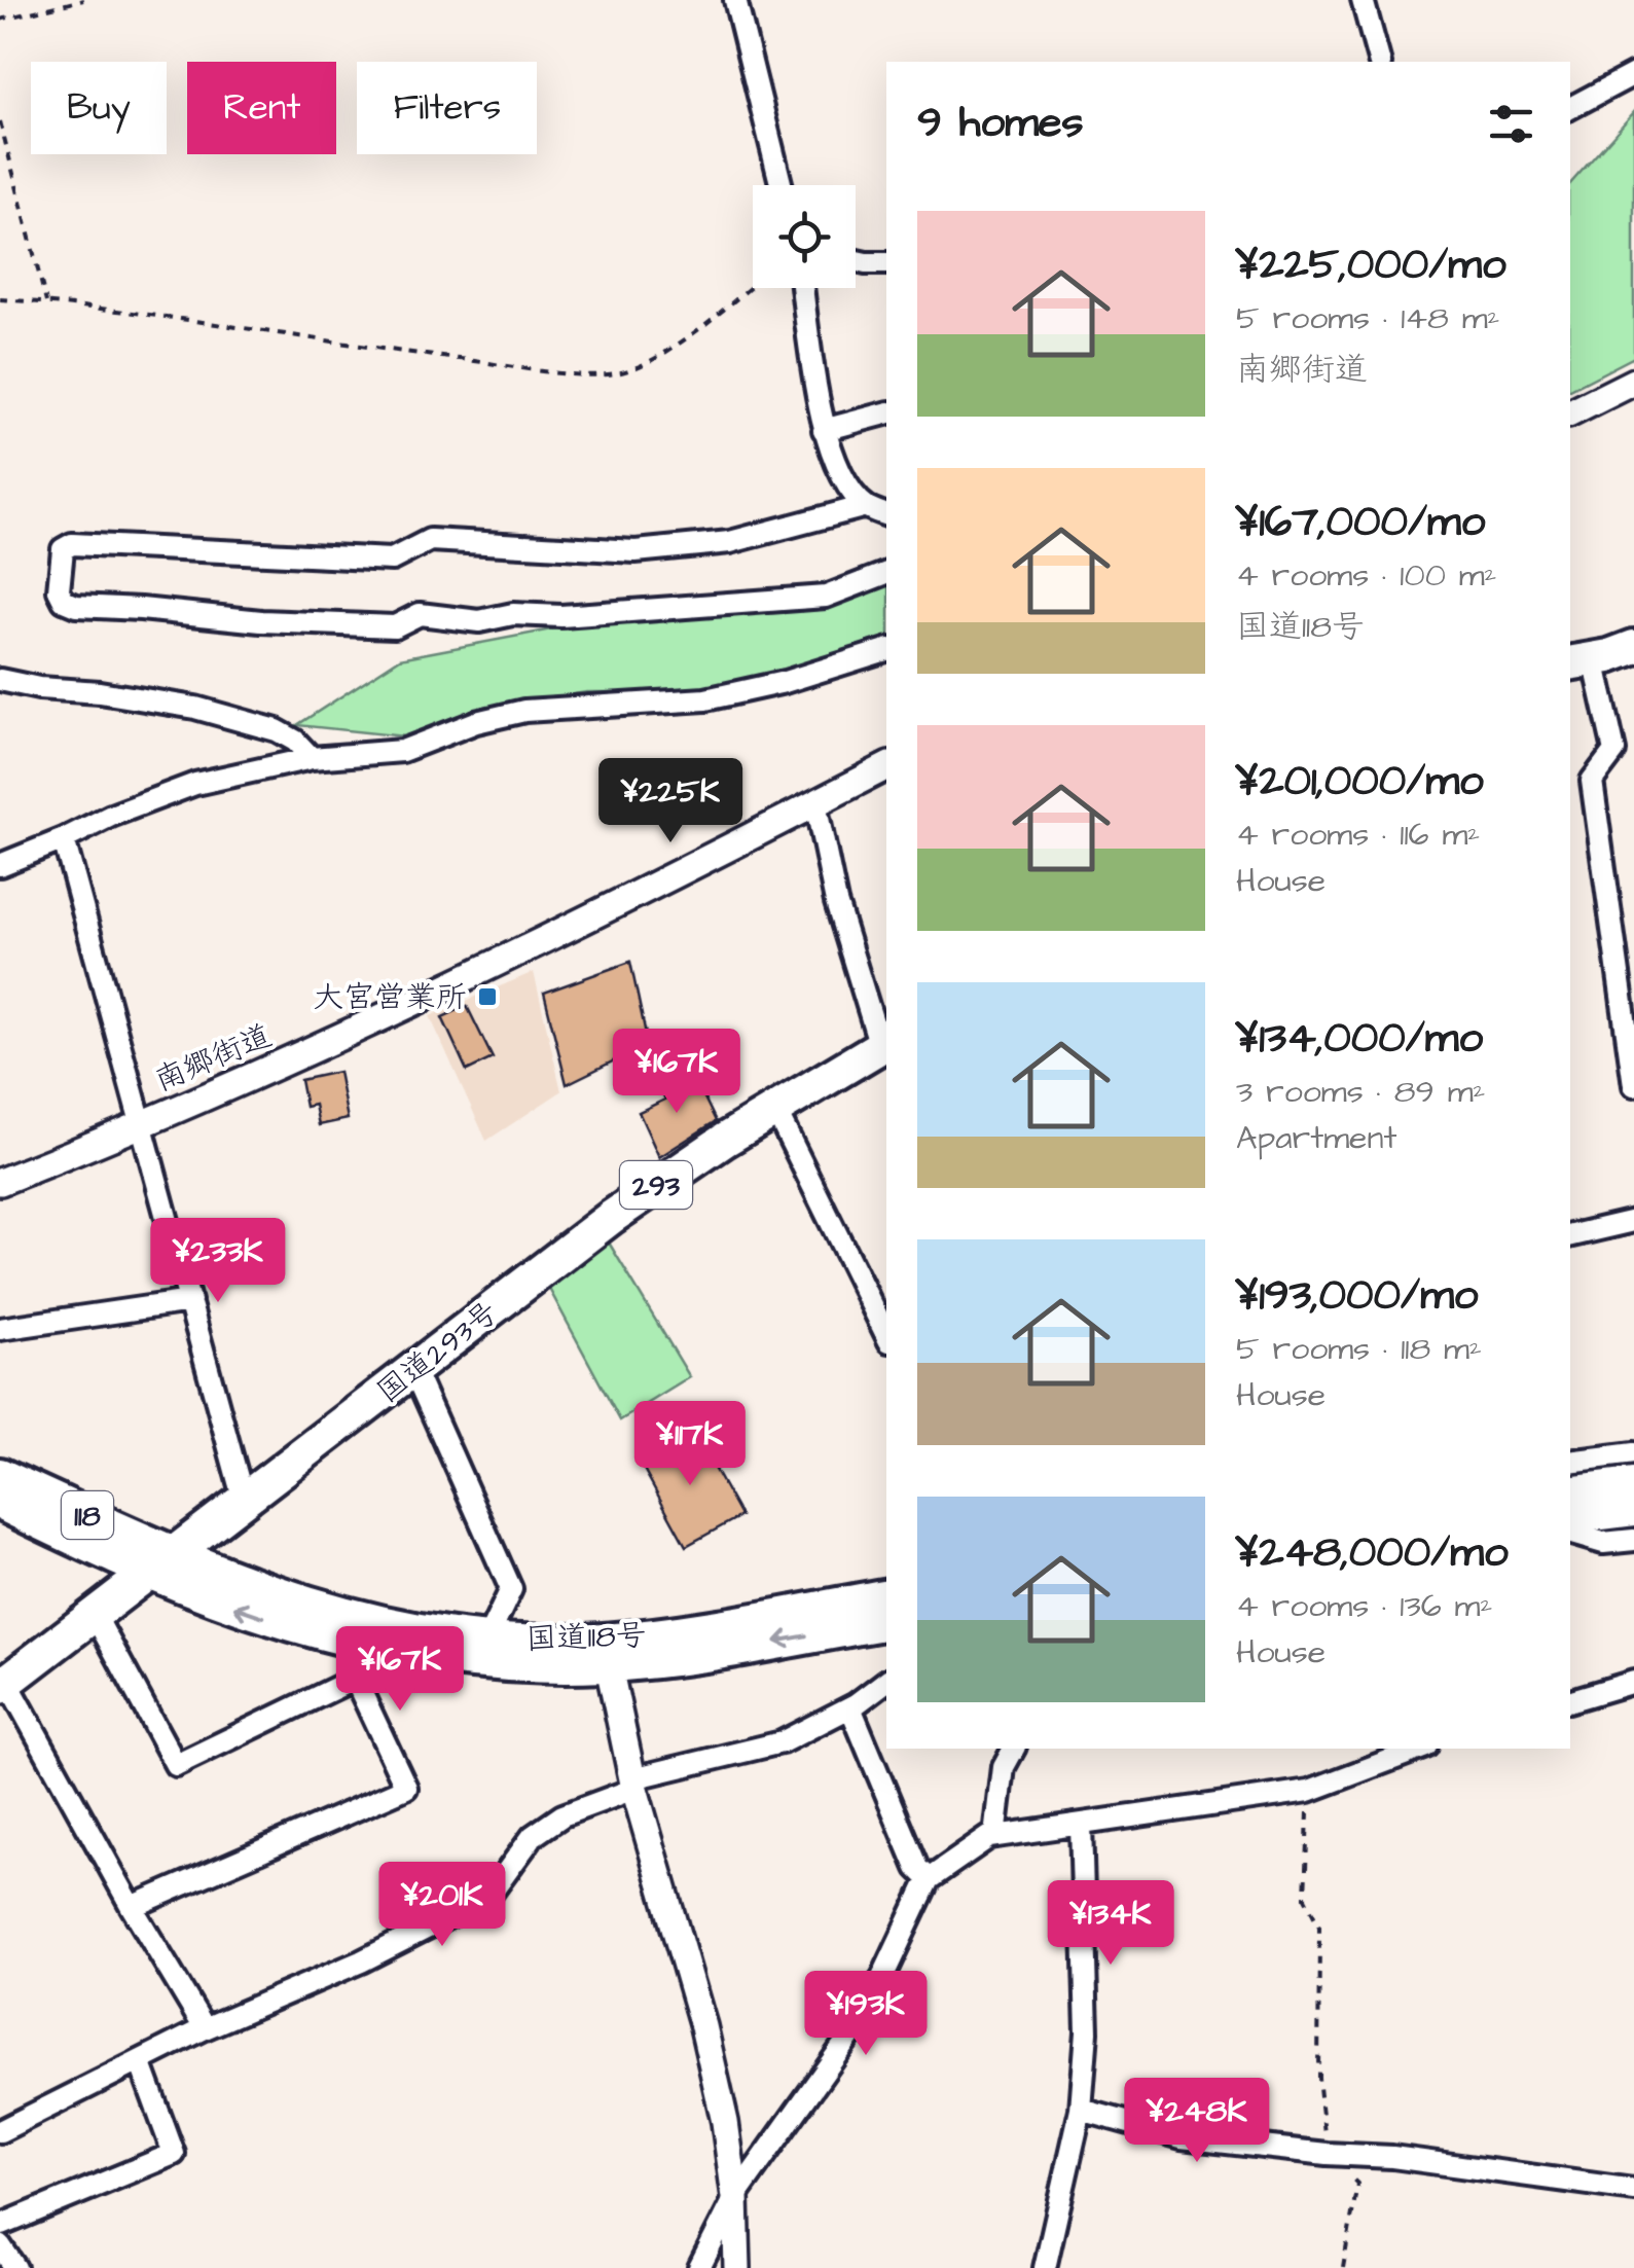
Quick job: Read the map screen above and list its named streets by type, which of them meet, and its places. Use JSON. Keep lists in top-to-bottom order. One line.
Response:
{"streets":{"highway":["293","国道293号","118","国道118号"],"street":["南郷街道"]},"crossings":[["国道293号","国道118号"]],"places":{"transit":["大宮営業所"]},"page":{"chip":["Buy","Rent","Filters"],"heading":"9 homes","list":[{"name":"¥225,000/mo","note":"5 rooms · 148 m² · 南郷街道"},{"name":"¥167,000/mo","note":"4 rooms · 100 m² · 国道118号"},{"name":"¥201,000/mo","note":"4 rooms · 116 m² · House"},{"name":"¥134,000/mo","note":"3 rooms · 89 m² · Apartment"},{"name":"¥193,000/mo","note":"5 rooms · 118 m² · House"},{"name":"¥248,000/mo","note":"4 rooms · 136 m² · House"}],"price":["¥225K","¥167K","¥233K","¥117K","¥167K","¥201K","¥134K","¥193K","¥248K"]}}
